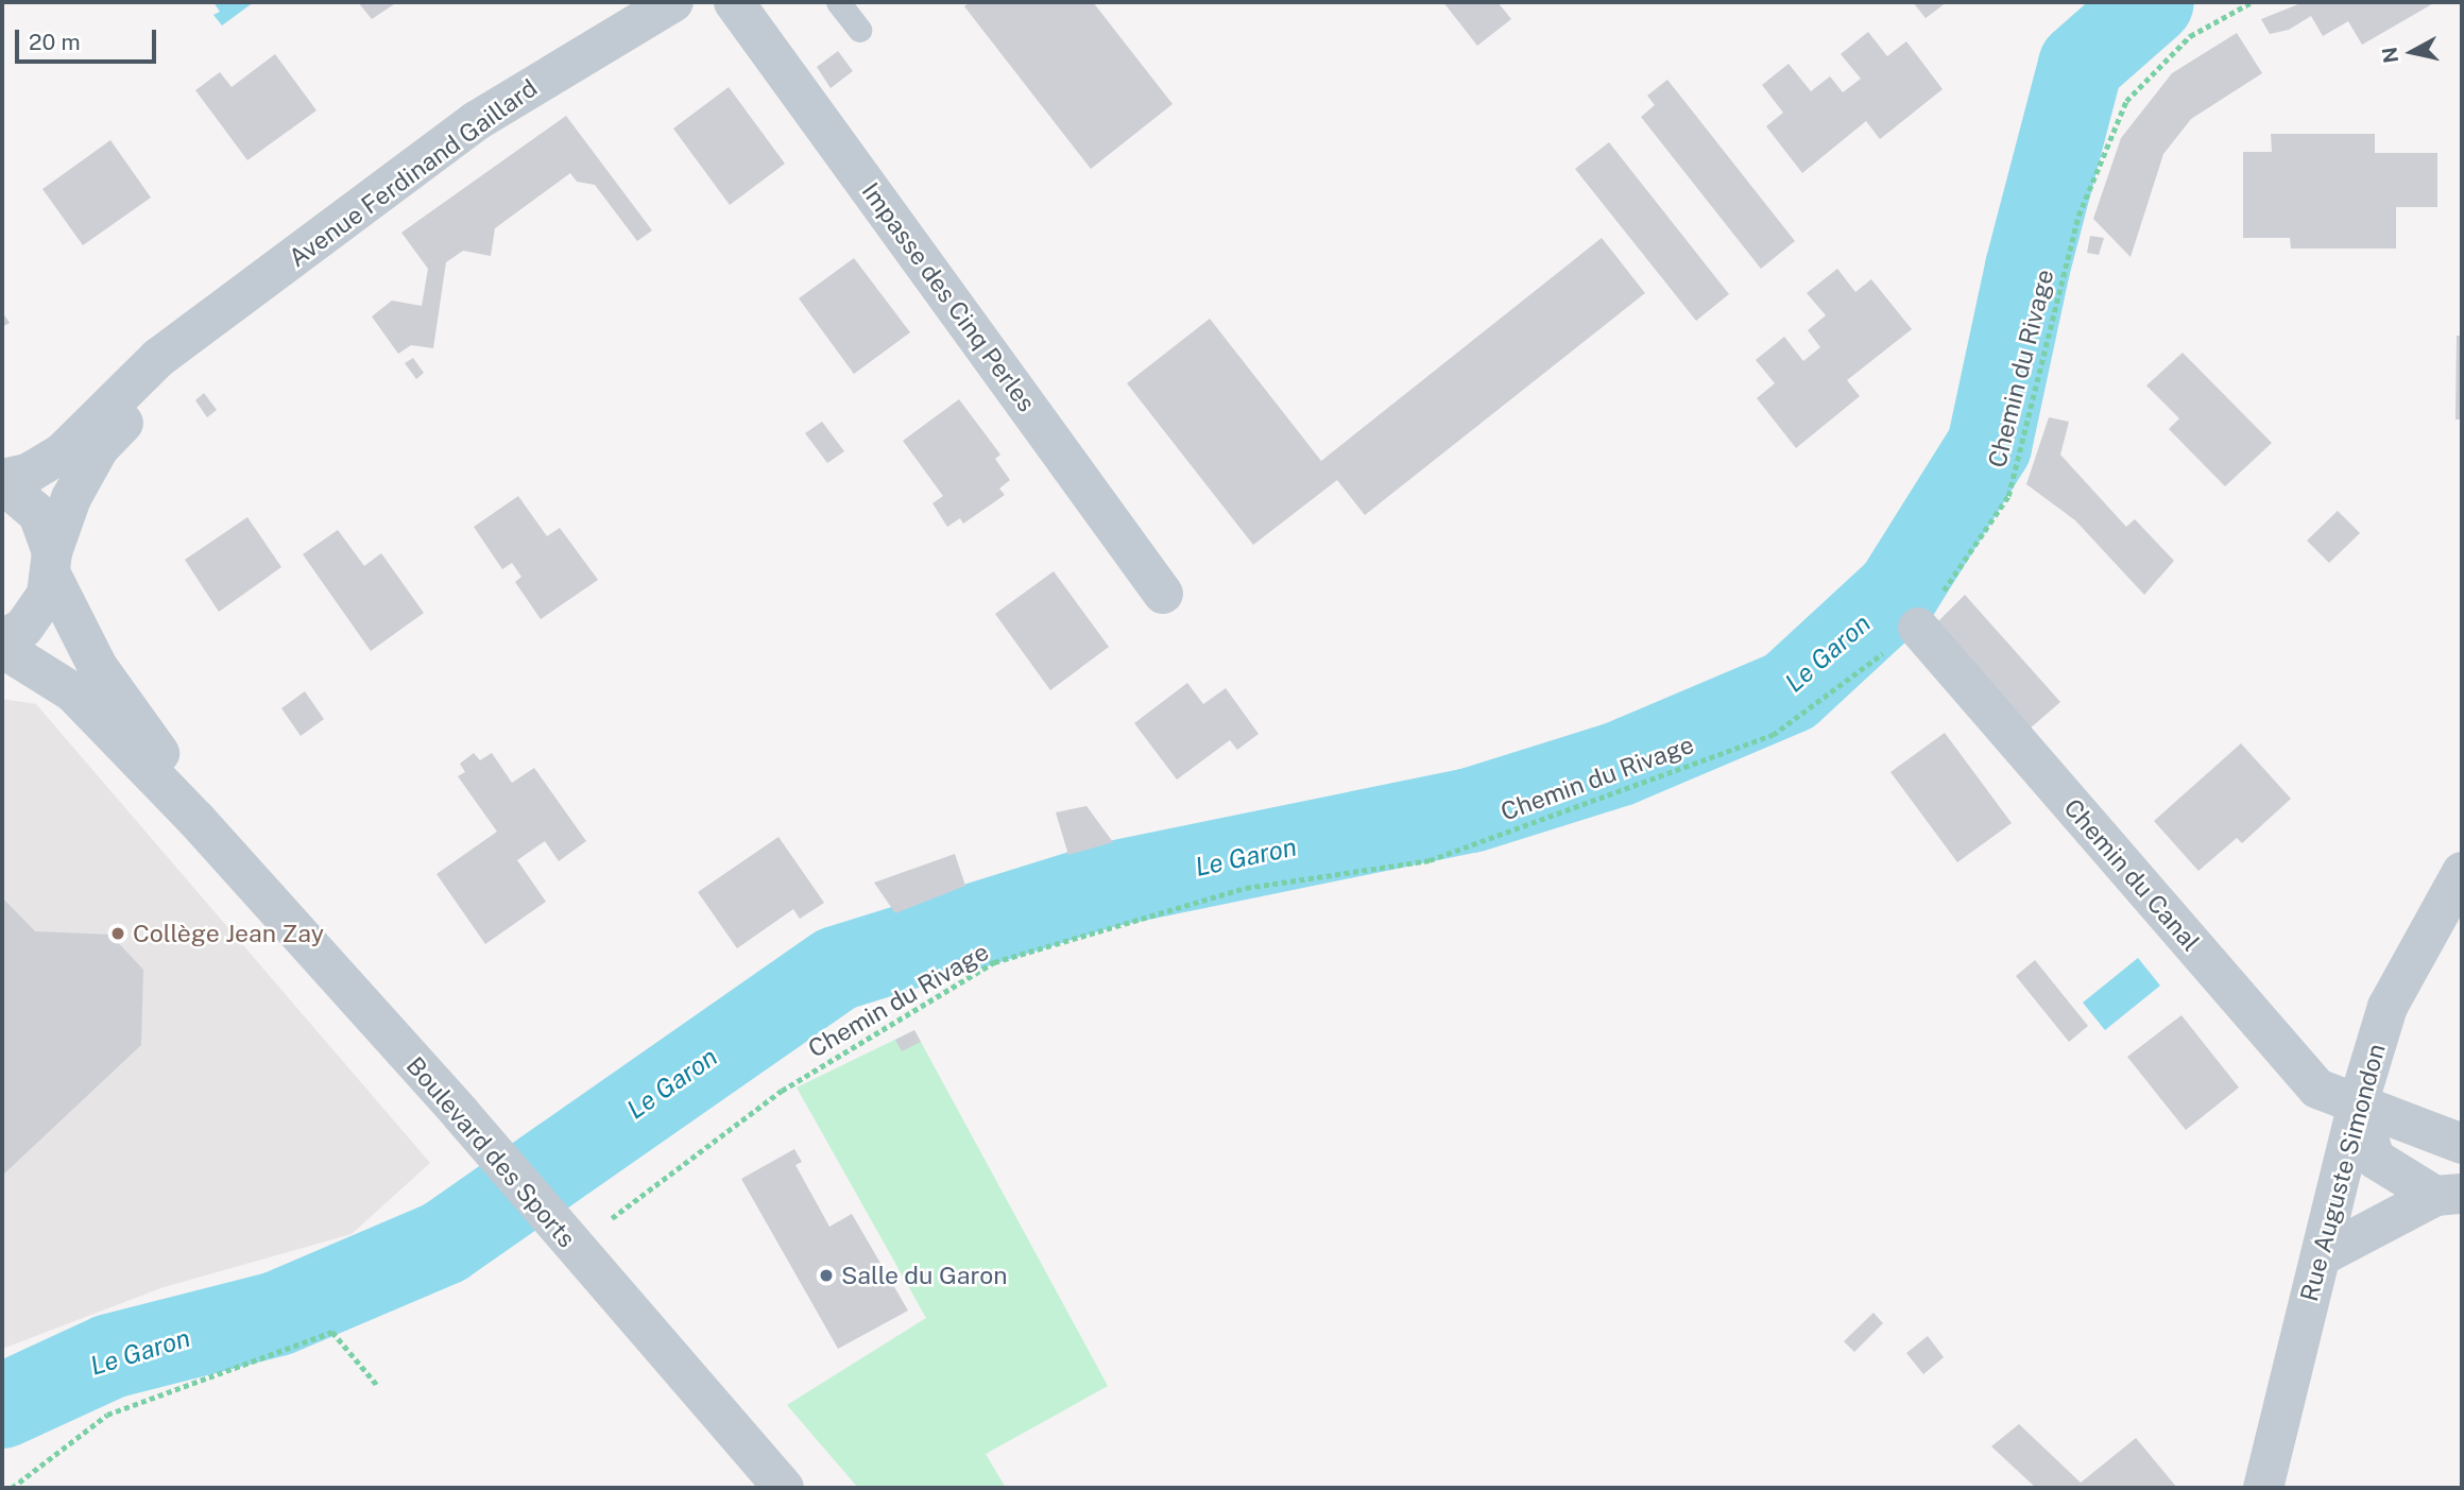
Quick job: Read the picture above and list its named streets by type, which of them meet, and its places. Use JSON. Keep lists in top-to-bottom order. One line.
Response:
{"streets":{"street":["Avenue Ferdinand Gaillard","Impasse des Cinq Perles","Chemin du Canal","Boulevard des Sports","Rue Auguste Simondon"],"path":["Chemin du Rivage"]},"crossings":[["Avenue Ferdinand Gaillard","Boulevard des Sports"],["Chemin du Rivage","Chemin du Canal"],["Chemin du Canal","Rue Auguste Simondon"]],"water":["Le Garon"],"places":["Collège Jean Zay","Salle du Garon"],"scale_bar":"20 m","north":"left"}
